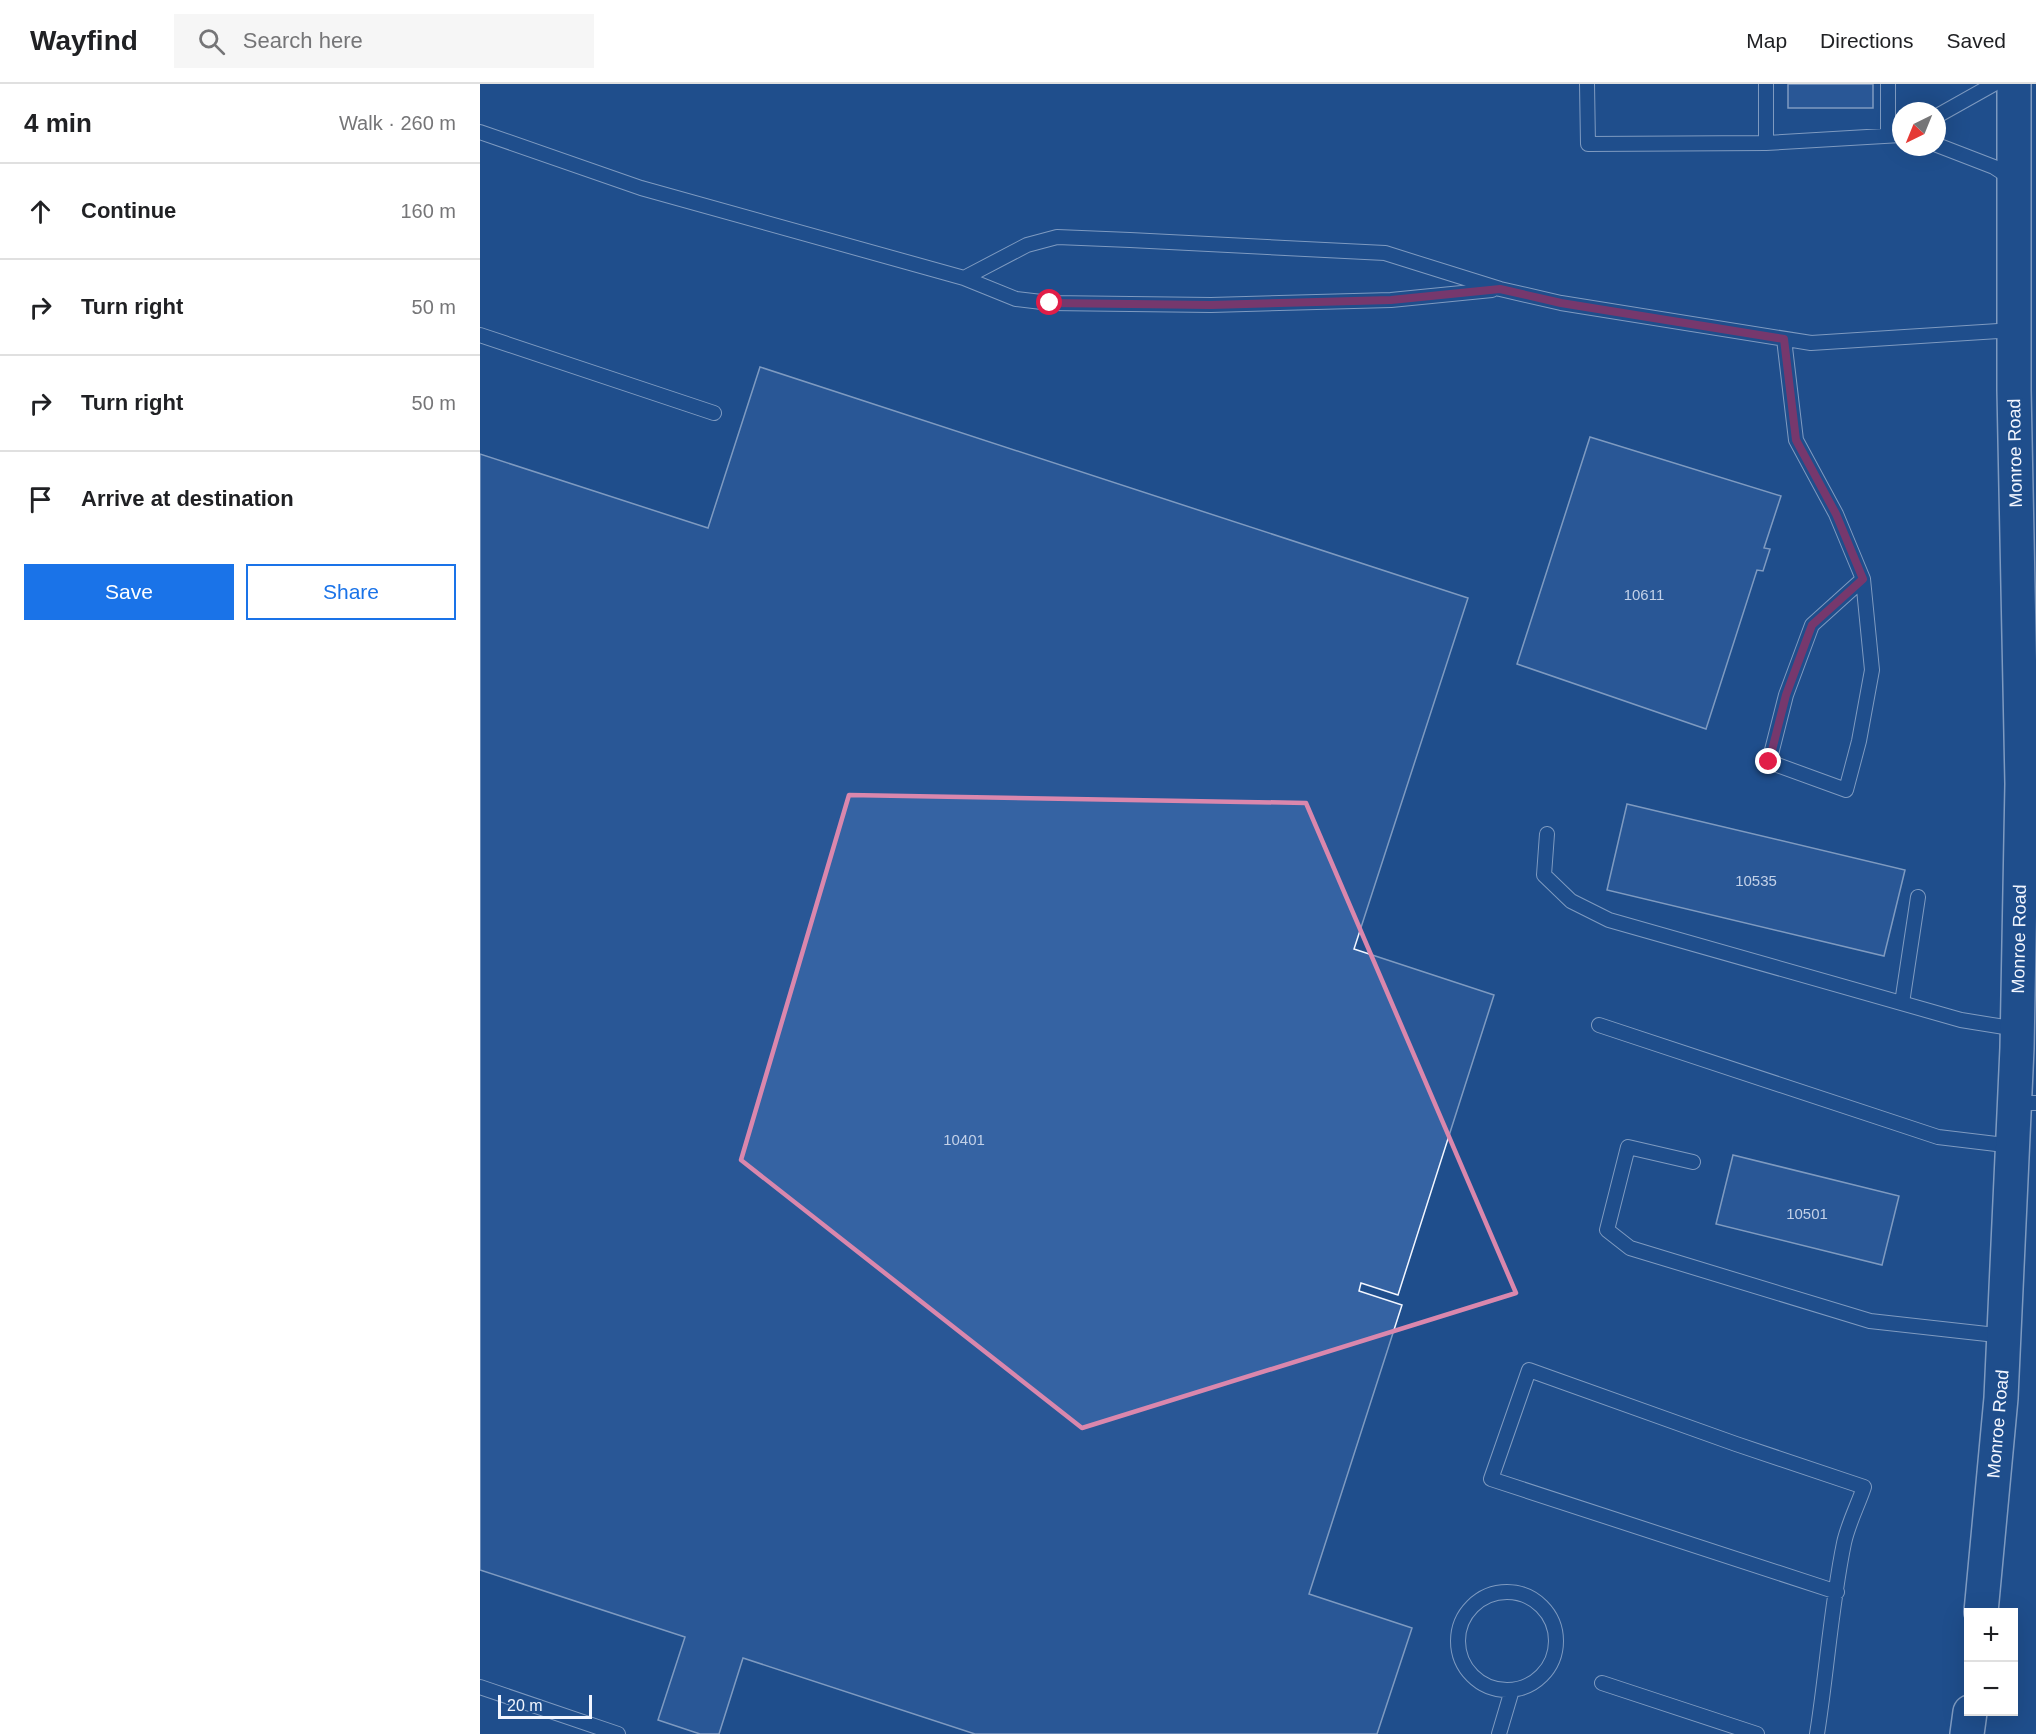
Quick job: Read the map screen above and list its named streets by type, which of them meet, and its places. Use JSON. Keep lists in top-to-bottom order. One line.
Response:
{"streets":{"main road":["Monroe Road"]},"house_numbers":["10611","10535","10401","10501"],"scale_bar":"20 m","north":"bottom left","page":{"header":"Wayfind","search":"Search here","nav":["Map","Directions","Saved"],"heading":["4 min","Walk · 260 m"],"list":[["Continue","160 m"],["Turn right","50 m"],["Turn right","50 m"],"Arrive at destination"],"buttons":["Save","Share"],"map_buttons":["+","−"],"scale":"20 m"}}
